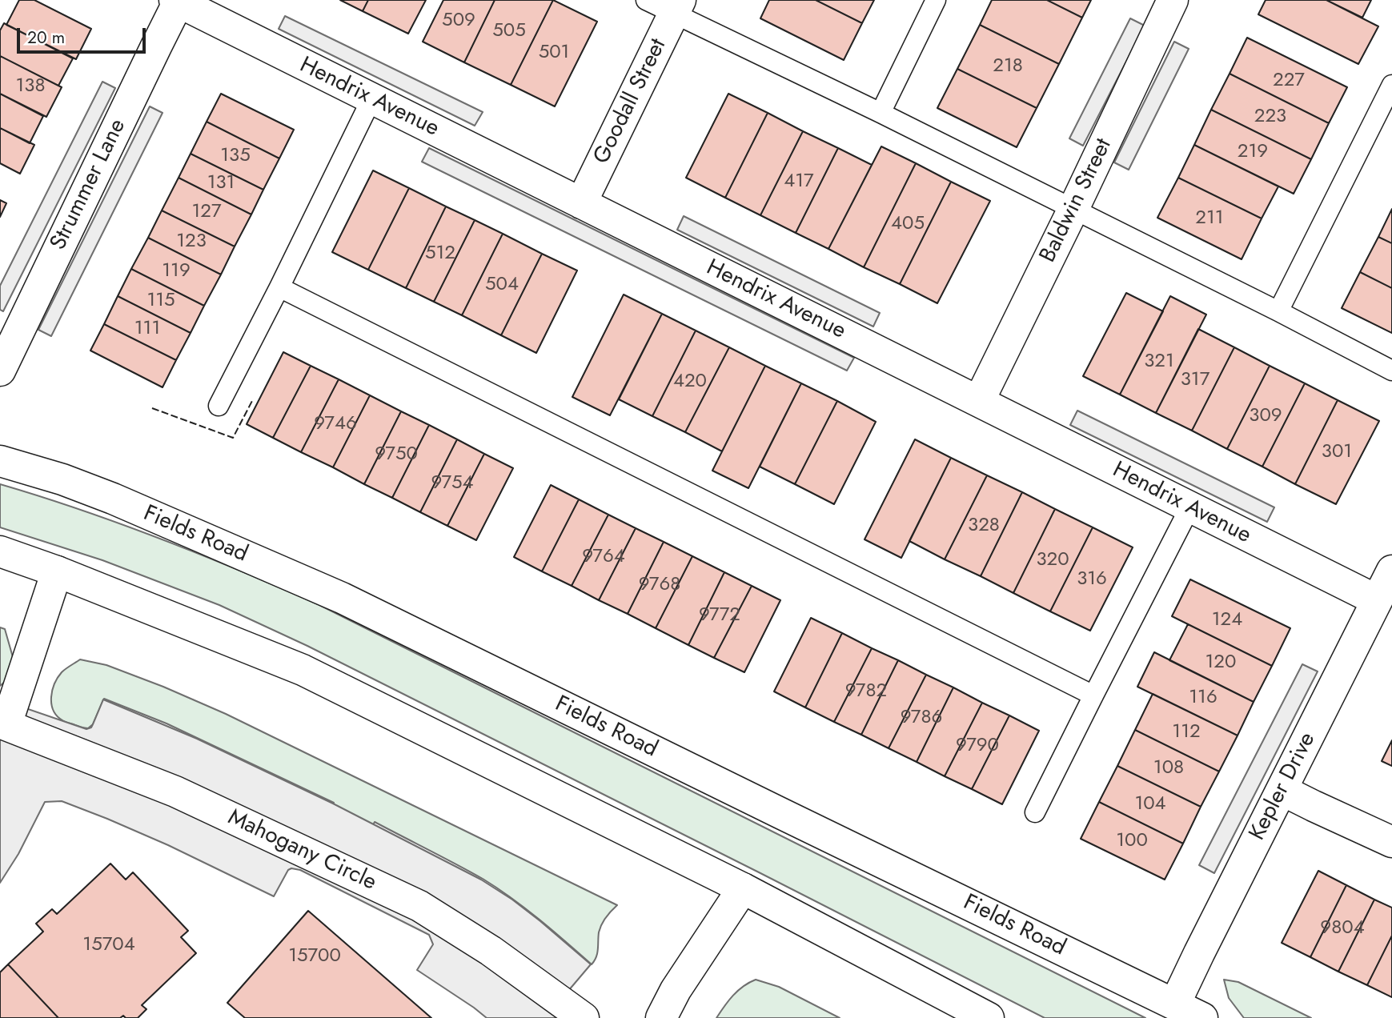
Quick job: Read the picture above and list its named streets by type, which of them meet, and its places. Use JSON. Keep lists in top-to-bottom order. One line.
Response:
{"streets":{"street":["Hendrix Avenue","Goodall Street","Strummer Lane","Baldwin Street","Fields Road","Kepler Drive","Mahogany Circle"]},"crossings":[["Hendrix Avenue","Goodall Street"],["Hendrix Avenue","Strummer Lane"],["Hendrix Avenue","Baldwin Street"],["Hendrix Avenue","Kepler Drive"],["Fields Road","Kepler Drive"]],"house_numbers":["509","505","501","218","227","138","223","219","135","417","131","127","211","405","123","512","119","504","115","111","321","317","420","309","9746","301","9750","9754","328","9764","320","316","9768","9772","124","120","9782","116","9786","112","9790","108","104","100","9804","15704","15700"],"scale_bar":"20 m"}
